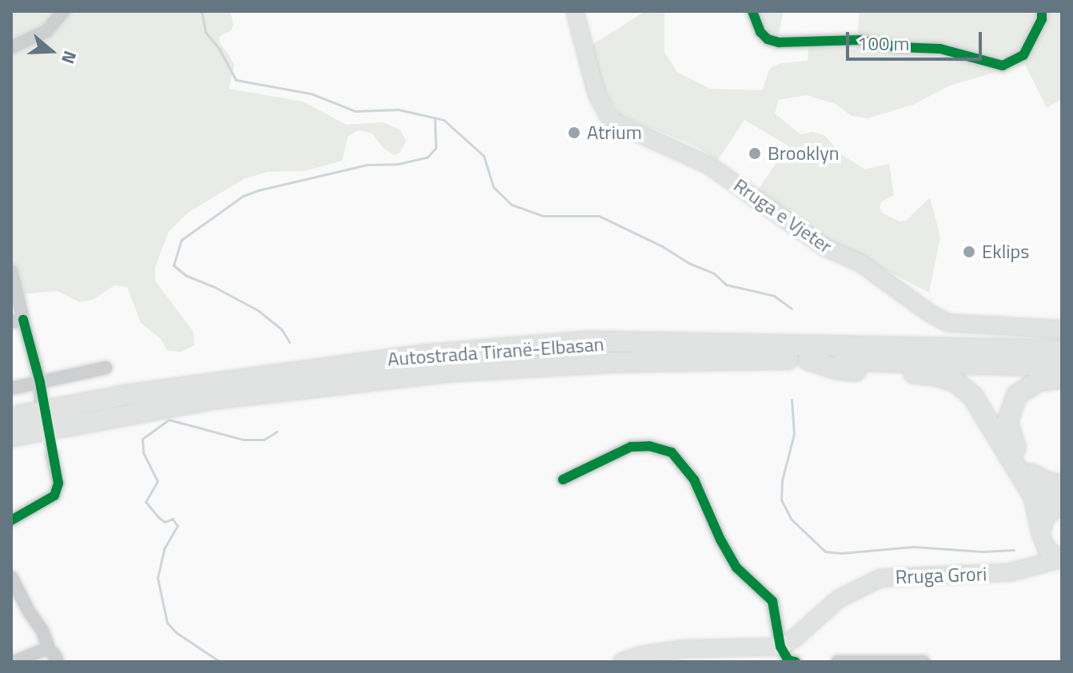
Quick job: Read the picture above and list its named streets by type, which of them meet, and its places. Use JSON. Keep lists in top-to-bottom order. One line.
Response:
{"streets":{"highway":["Autostrada Tiranë-Elbasan"],"main road":["Rruga e Vjeter","Rruga Grori"]},"places":["Atrium","Brooklyn","Eklips"],"scale_bar":"100 m","north":"right"}
